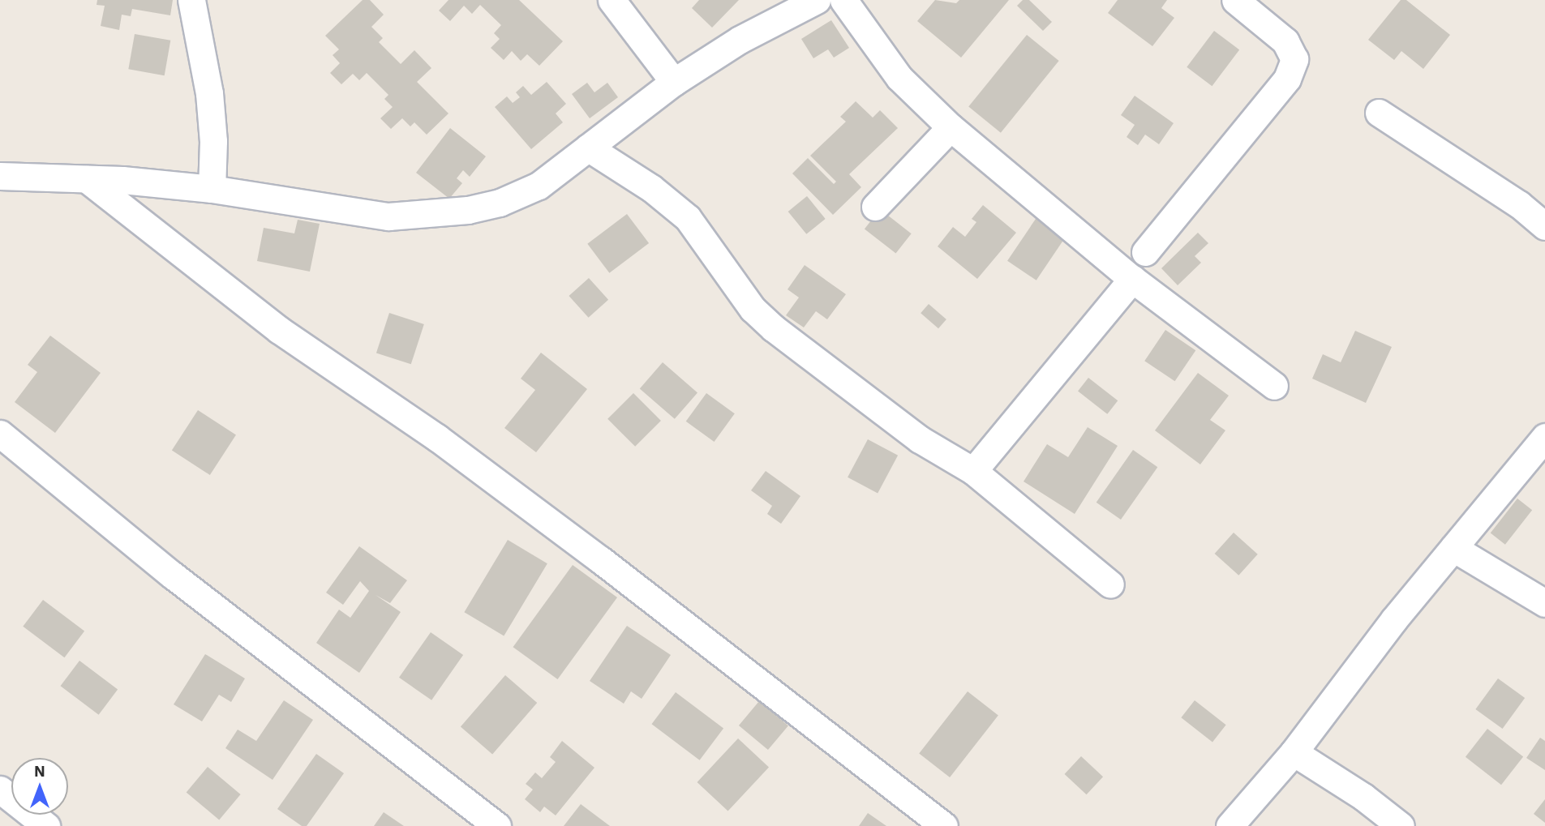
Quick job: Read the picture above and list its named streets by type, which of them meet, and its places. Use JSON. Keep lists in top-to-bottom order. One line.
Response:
{"north":"top"}
